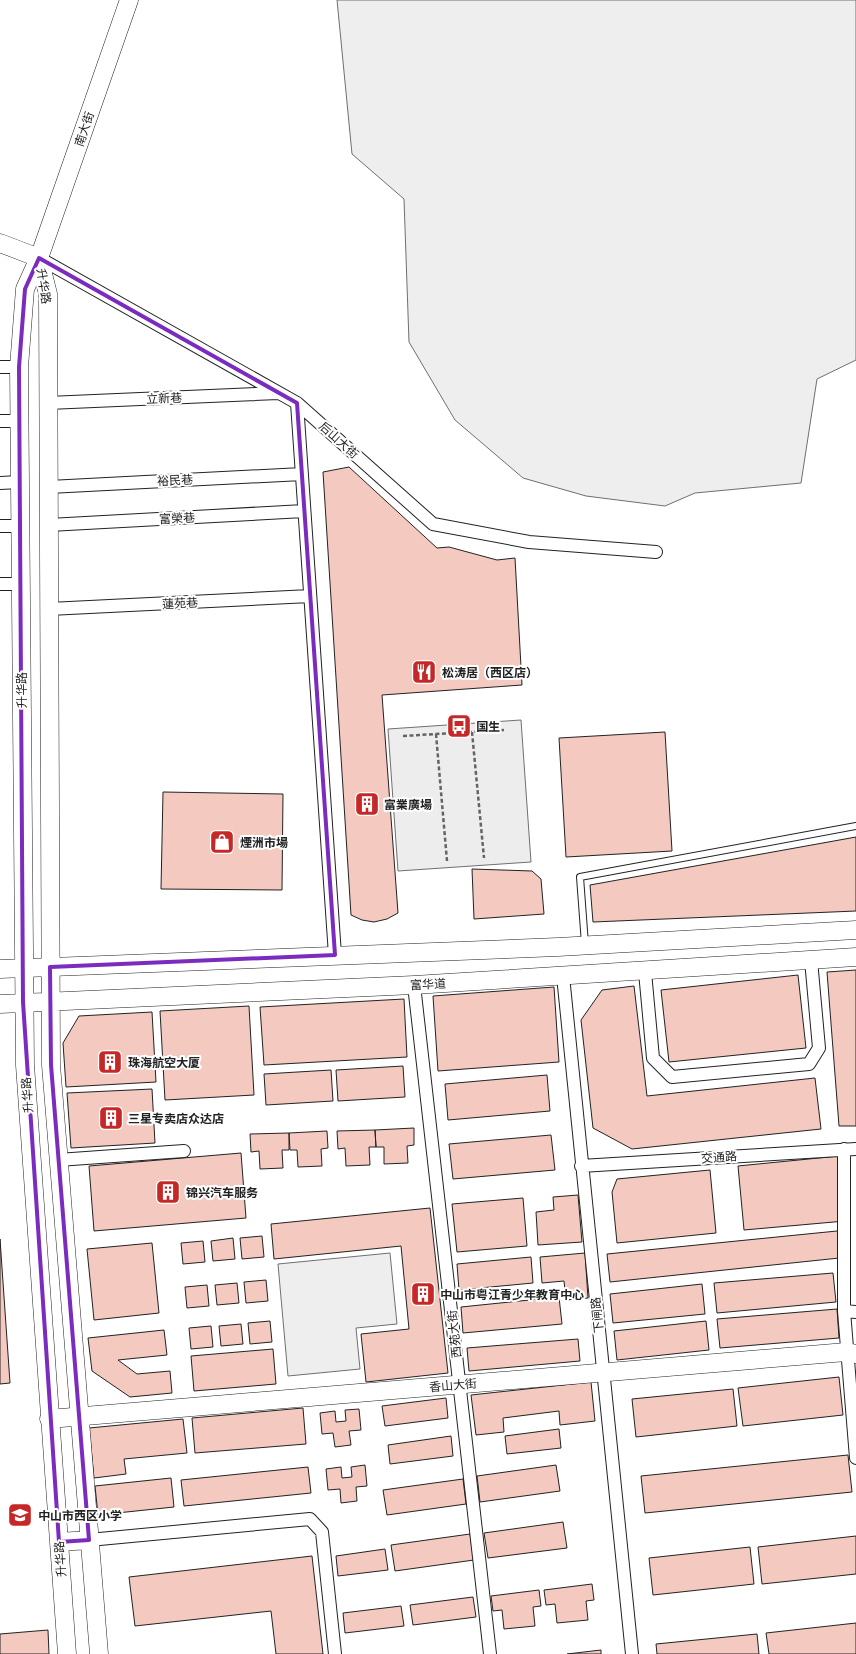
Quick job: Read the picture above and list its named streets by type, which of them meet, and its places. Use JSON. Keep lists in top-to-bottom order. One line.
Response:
{"streets":{"main road":["南大街","升华路","富华道","香山大街"],"street":["立新巷","后山大街","裕民巷","富榮巷","蓮苑巷","交通路","下闸路","西苑大街"]},"crossings":[["南大街","升华路"],["南大街","后山大街"],["升华路","立新巷"],["升华路","后山大街"],["升华路","裕民巷"],["升华路","富榮巷"],["升华路","蓮苑巷"],["升华路","富华道"],["升华路","香山大街"],["立新巷","后山大街"],["富华道","下闸路"],["富华道","西苑大街"],["交通路","下闸路"],["下闸路","香山大街"],["西苑大街","香山大街"]],"places":{"restaurant":["松涛居（西区店）"],"bus stop":["国生"],"building":["富業廣場","珠海航空大厦","三星专卖店众达店","锦兴汽车服务","中山市粤江青少年教育中心"],"shop":["煙洲市場"],"school or university":["中山市西区小学"]}}
